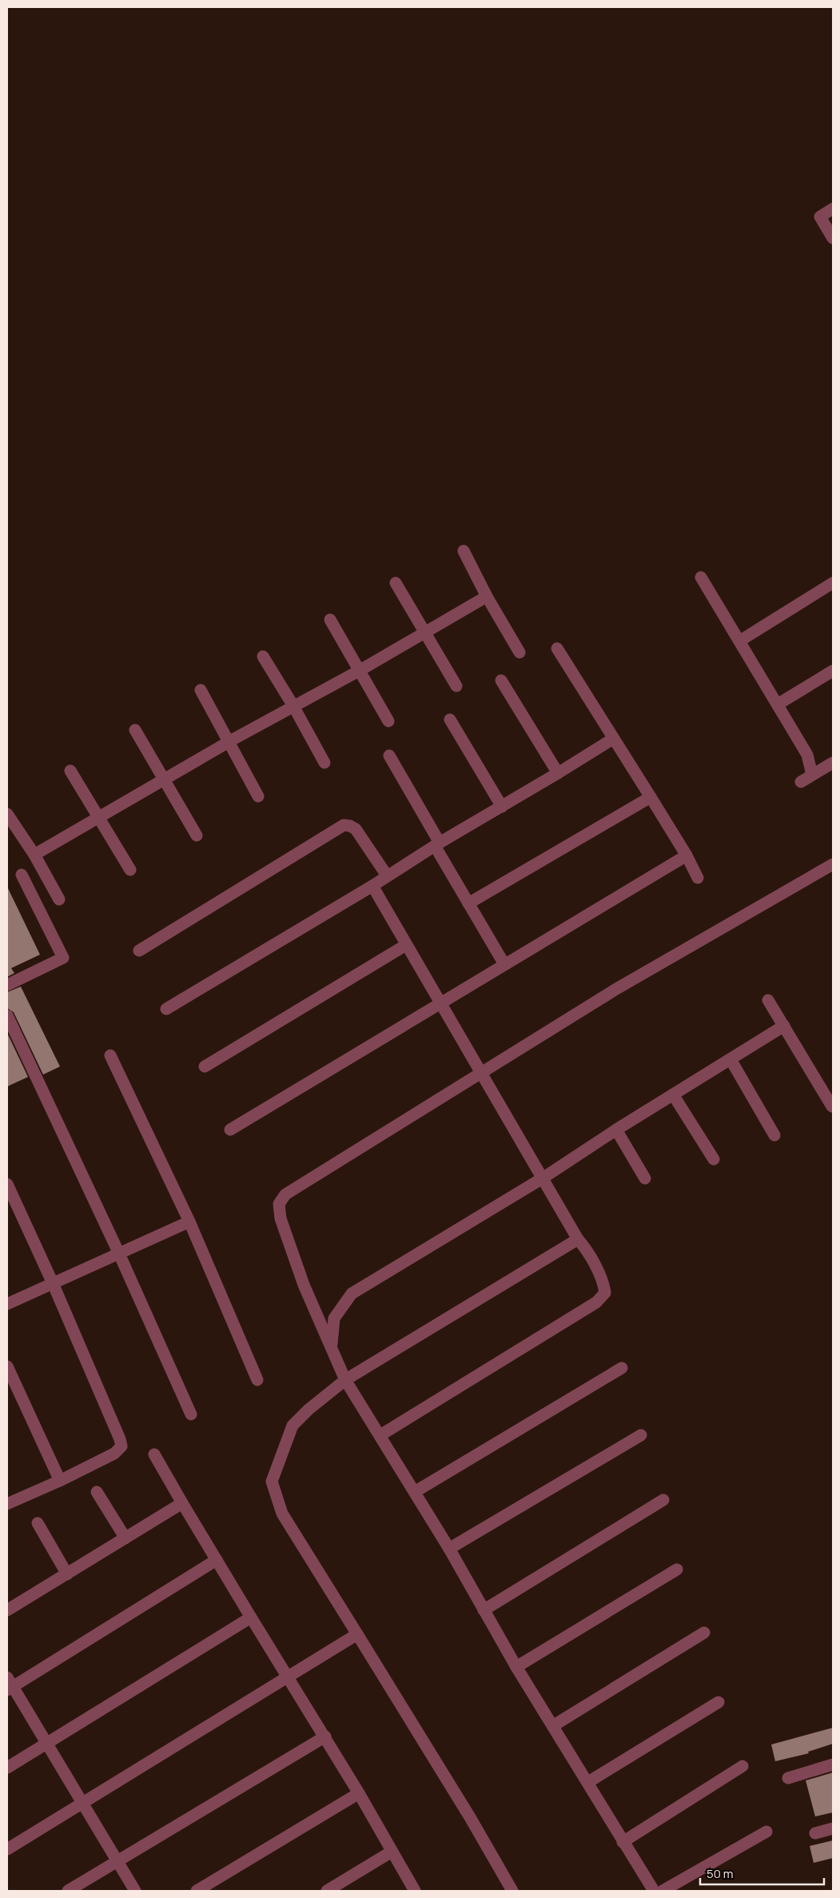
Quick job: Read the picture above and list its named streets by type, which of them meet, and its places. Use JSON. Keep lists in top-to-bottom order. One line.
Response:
{"scale_bar":"50 m"}
